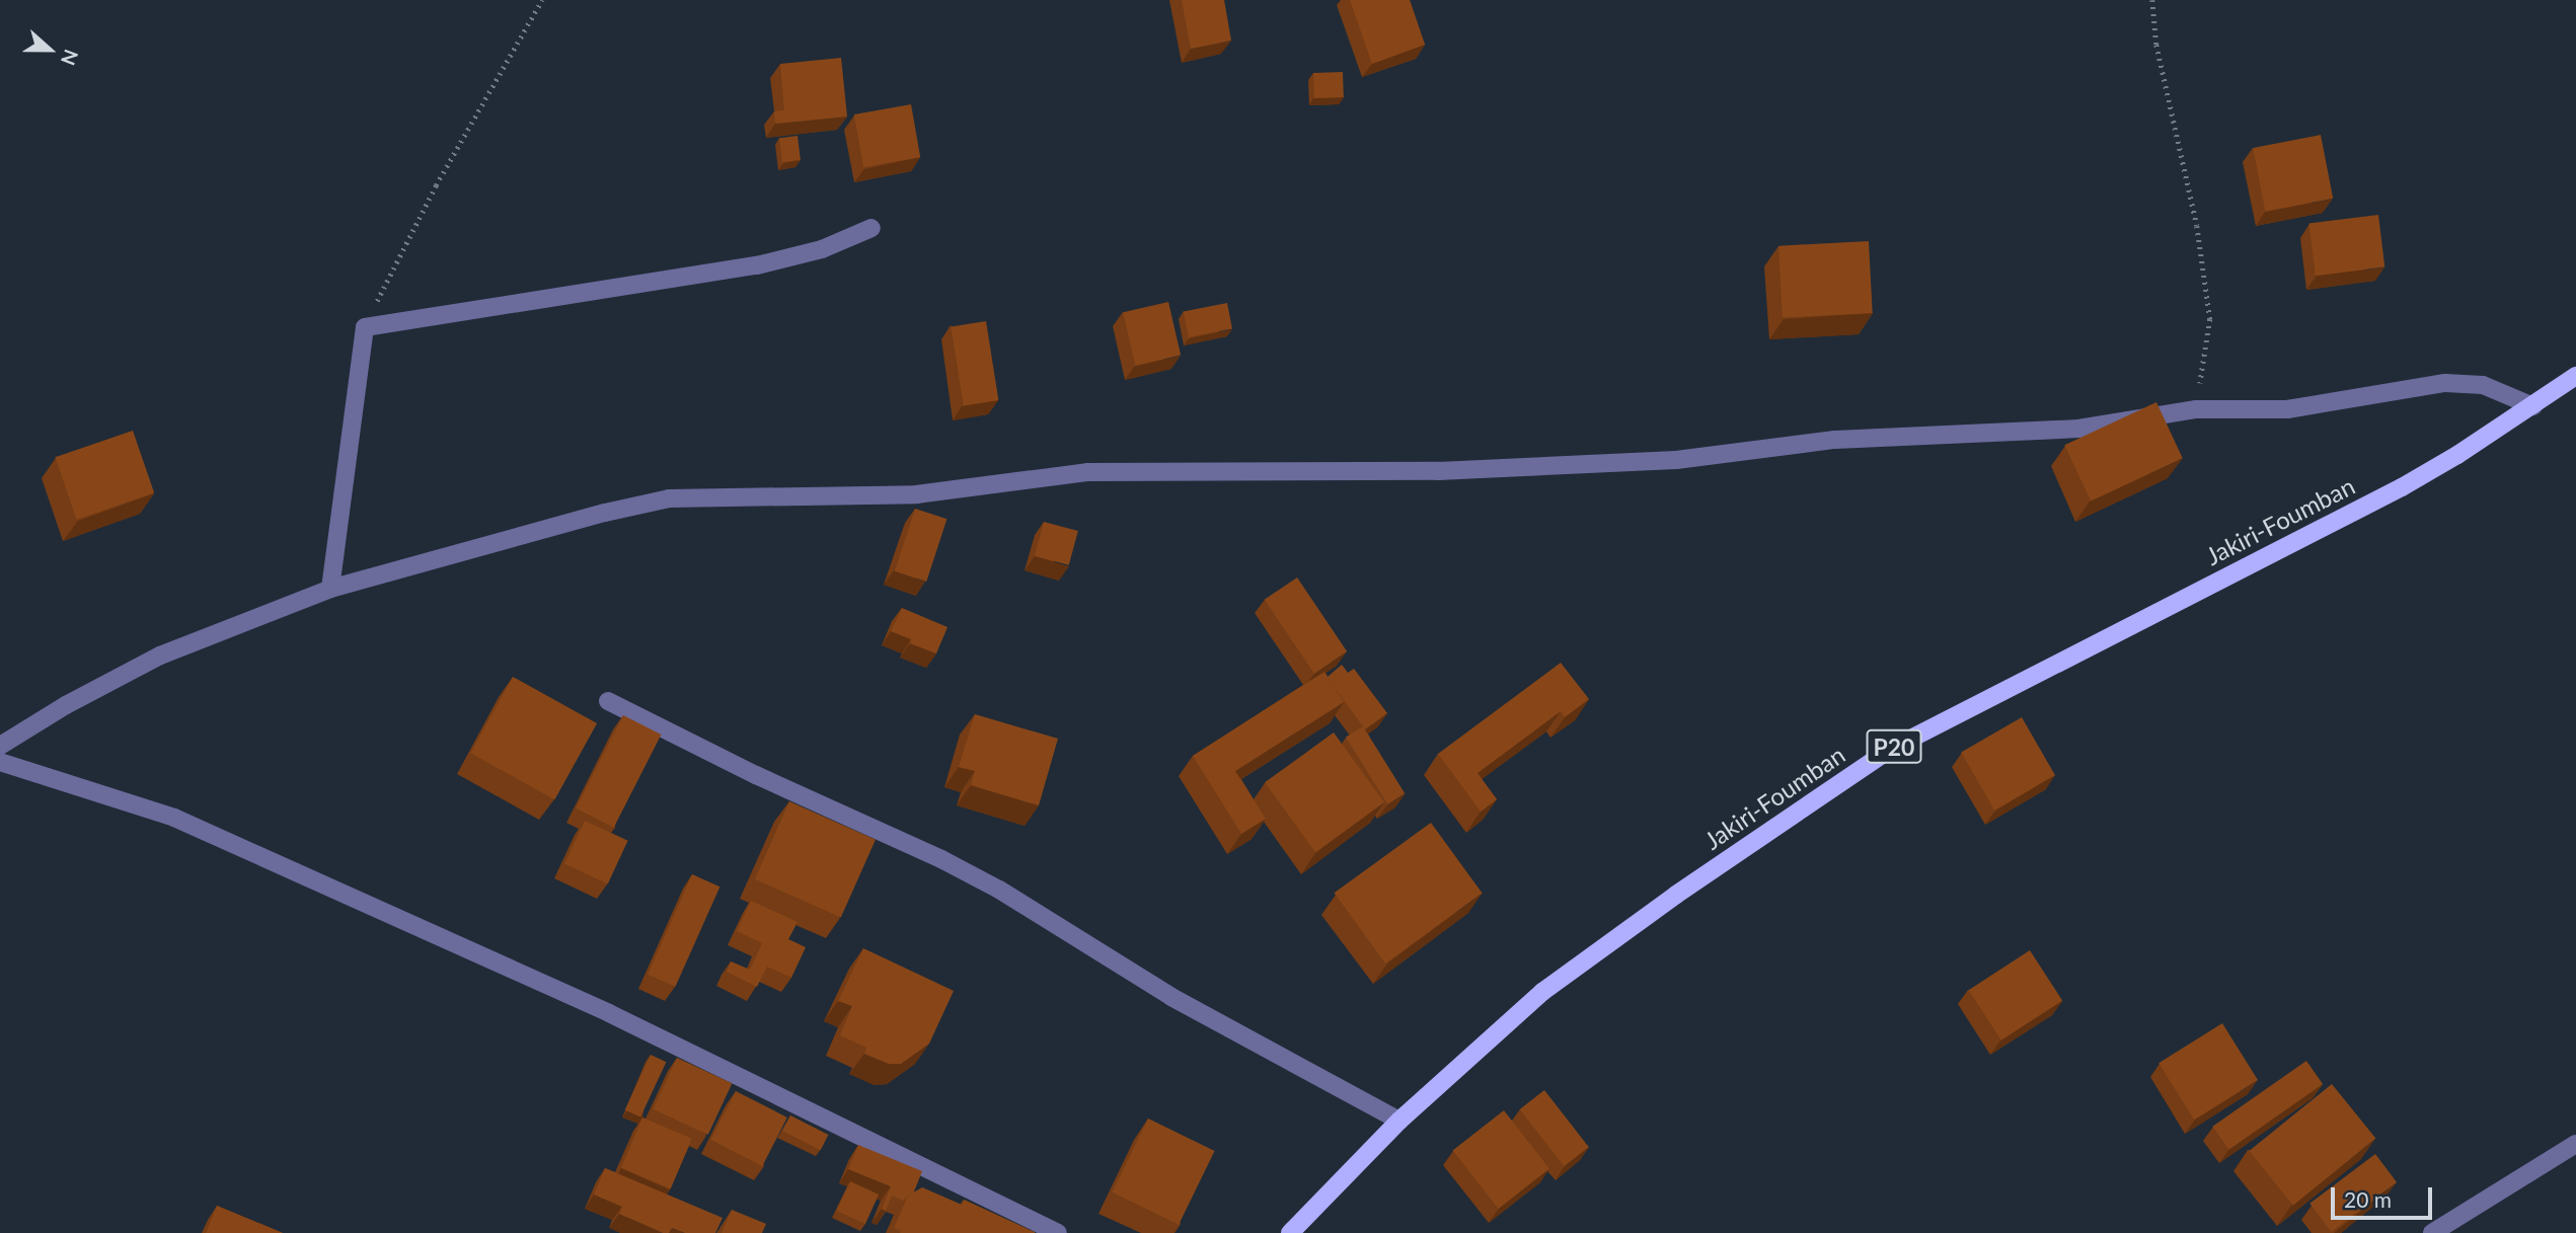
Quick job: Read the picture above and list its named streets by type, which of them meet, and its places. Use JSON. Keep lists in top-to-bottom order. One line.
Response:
{"streets":{"main road":["Jakiri-Foumban","P20"]},"scale_bar":"20 m","north":"right"}
